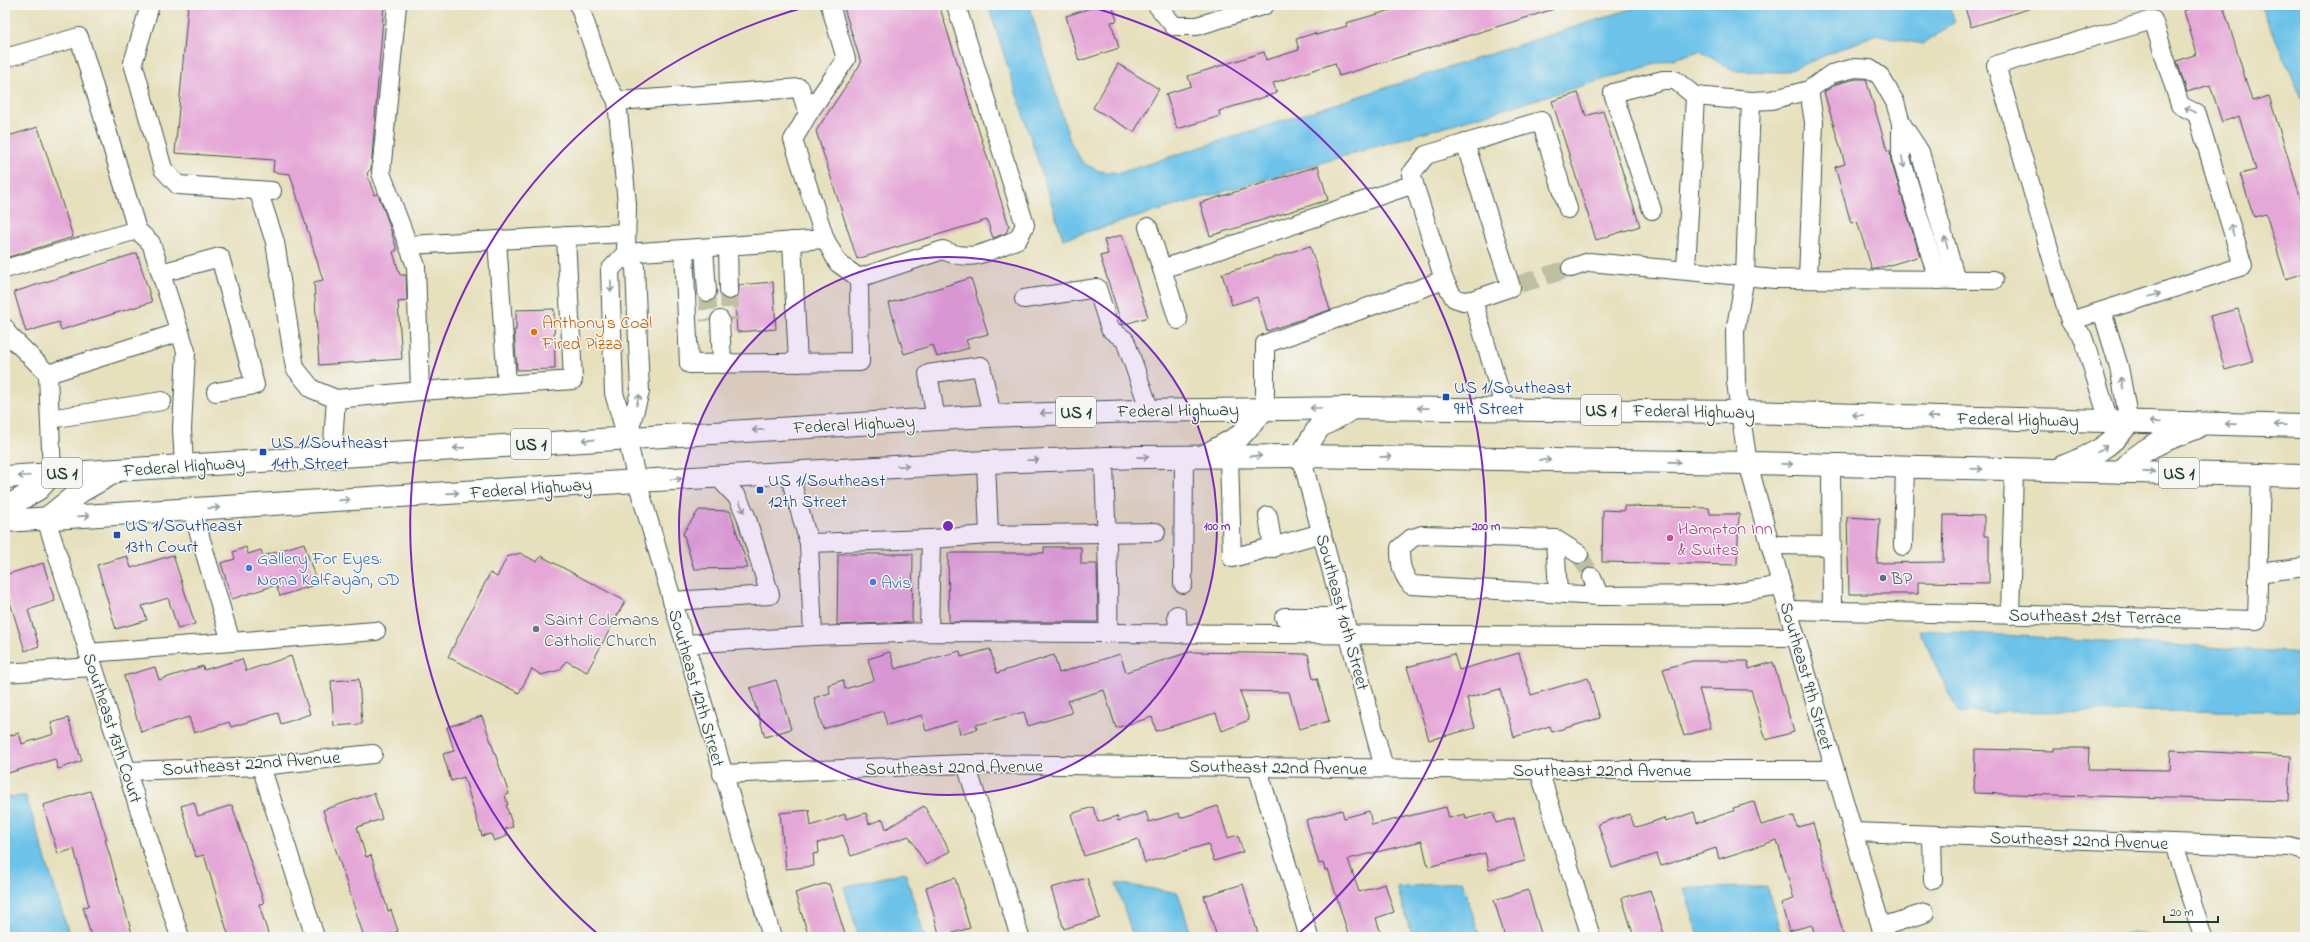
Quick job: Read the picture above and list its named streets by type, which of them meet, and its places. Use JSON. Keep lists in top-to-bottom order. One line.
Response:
{"streets":{"main road":["Federal Highway","US 1"],"street":["Southeast 10th Street","Southeast 21st Terrace","Southeast 9th Street","Southeast 12th Street","Southeast 13th Court","Southeast 22nd Avenue"]},"crossings":[["Federal Highway","Southeast 10th Street"],["Federal Highway","Southeast 21st Terrace"],["Federal Highway","Southeast 9th Street"],["Federal Highway","Southeast 12th Street"],["Federal Highway","Southeast 13th Court"],["Southeast 10th Street","Southeast 22nd Avenue"],["Southeast 21st Terrace","Southeast 9th Street"],["Southeast 9th Street","Southeast 22nd Avenue"],["Southeast 12th Street","Southeast 22nd Avenue"],["Southeast 13th Court","Southeast 22nd Avenue"]],"places":{"other":["Anthony's Coal Fired Pizza","Hampton Inn & Suites","Gallery For Eyes: Nona Kalfayan, OD","BP","Avis","Saint Colemans Catholic Church"],"transit":["US 1/Southeast 9th Street","US 1/Southeast 14th Street","US 1/Southeast 12th Street","US 1/Southeast 13th Court"]},"scale_bar":"20 m","rings":["100 m","200 m"]}
